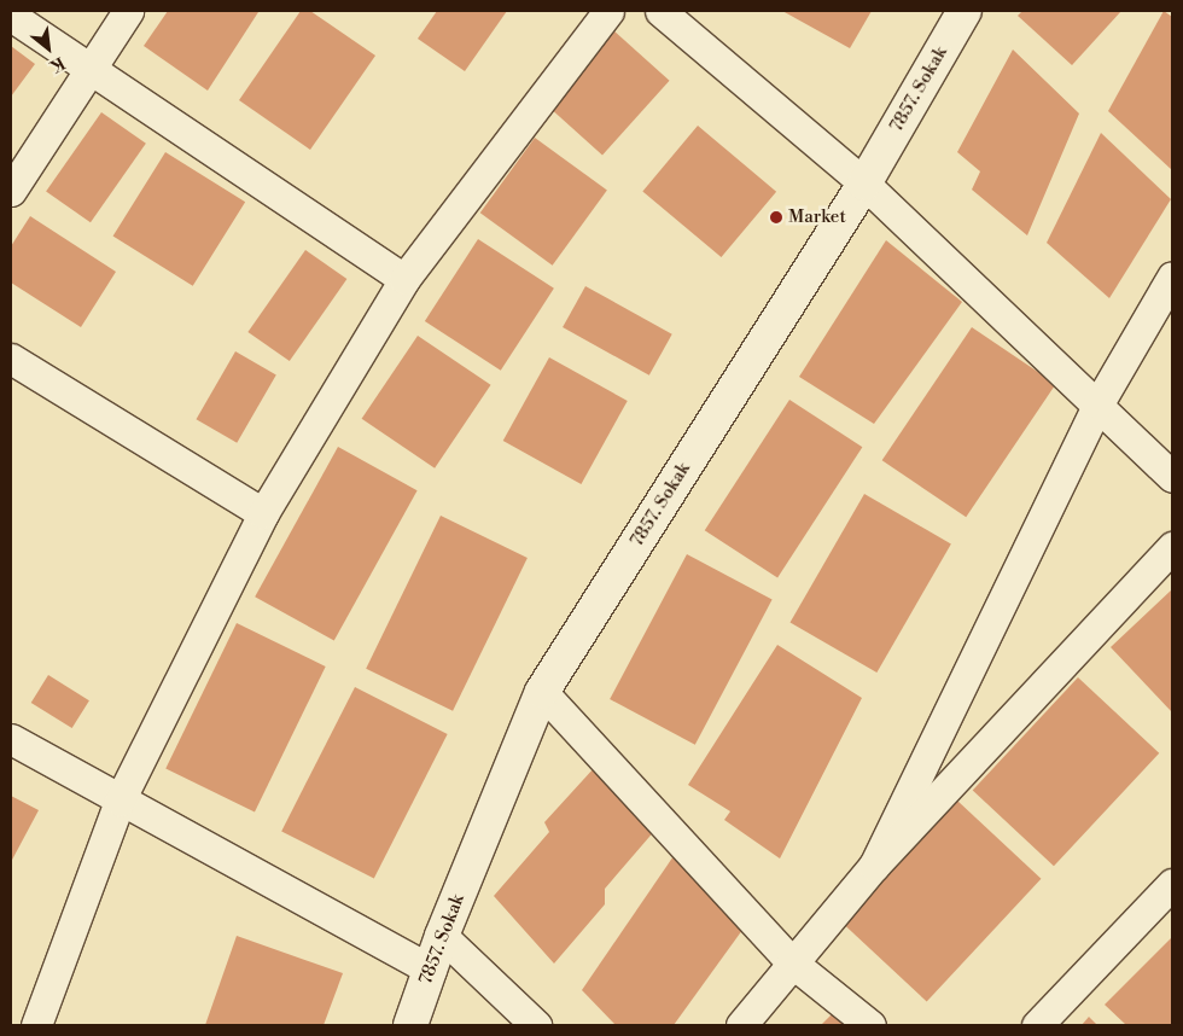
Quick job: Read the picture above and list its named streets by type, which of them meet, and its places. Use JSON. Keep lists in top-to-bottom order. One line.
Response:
{"streets":{"street":["7857. Sokak"]},"places":["Market"],"north":"bottom right"}
